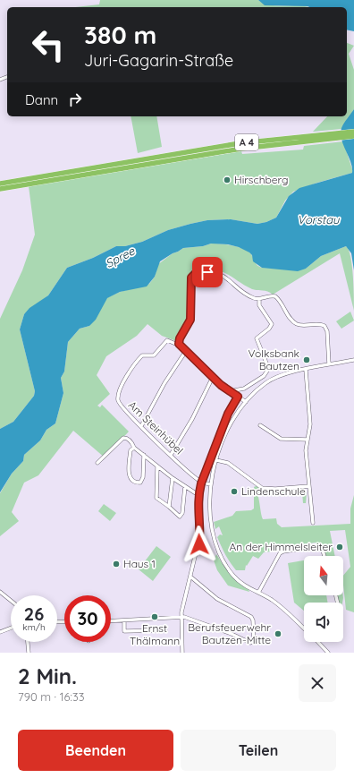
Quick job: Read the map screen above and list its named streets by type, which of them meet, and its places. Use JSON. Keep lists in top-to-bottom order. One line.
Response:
{"streets":{"highway":["A 4"],"street":["Am Steinhübel"]},"water":["Vorstau","Spree"],"places":["Hirschberg","Volksbank Bautzen","Lindenschule","An der Himmelsleiter","Haus 1","Ernst Thälmann","Berufsfeuerwehr Bautzen-Mitte"],"north":"top","page":{"turn":["380 m","Juri-Gagarin-Straße"],"then":"Dann","speed":"26 km/h","limit":"30","heading":["2 Min.","790 m · 16:33"],"buttons":["Beenden","Teilen"]}}
